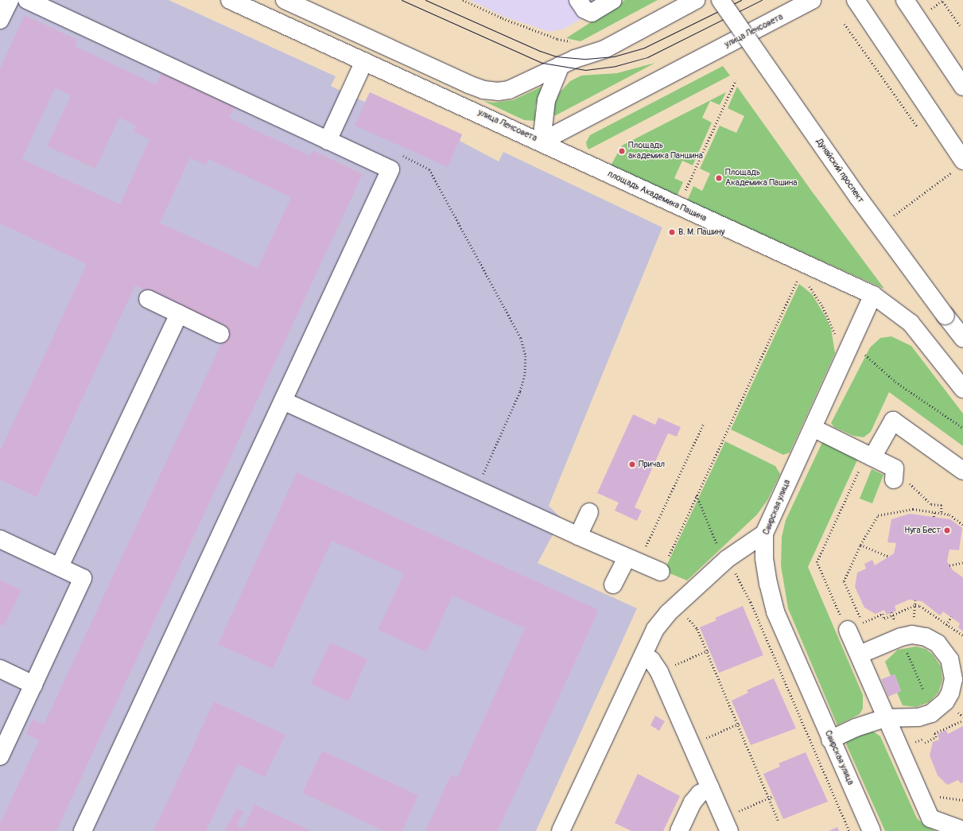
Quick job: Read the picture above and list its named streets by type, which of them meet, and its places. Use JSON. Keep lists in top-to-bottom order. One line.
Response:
{"streets":{"street":["улица Ленсовета","Дунайский проспект","площадь Академика Пашина","Свирская улица"]},"crossings":[["улица Ленсовета","площадь Академика Пашина"],["площадь Академика Пашина","Свирская улица"]],"places":["Площадь академика Паншина","Площадь Академика Пашина","В. М. Пашину","Причал","Нуга Бест"]}
